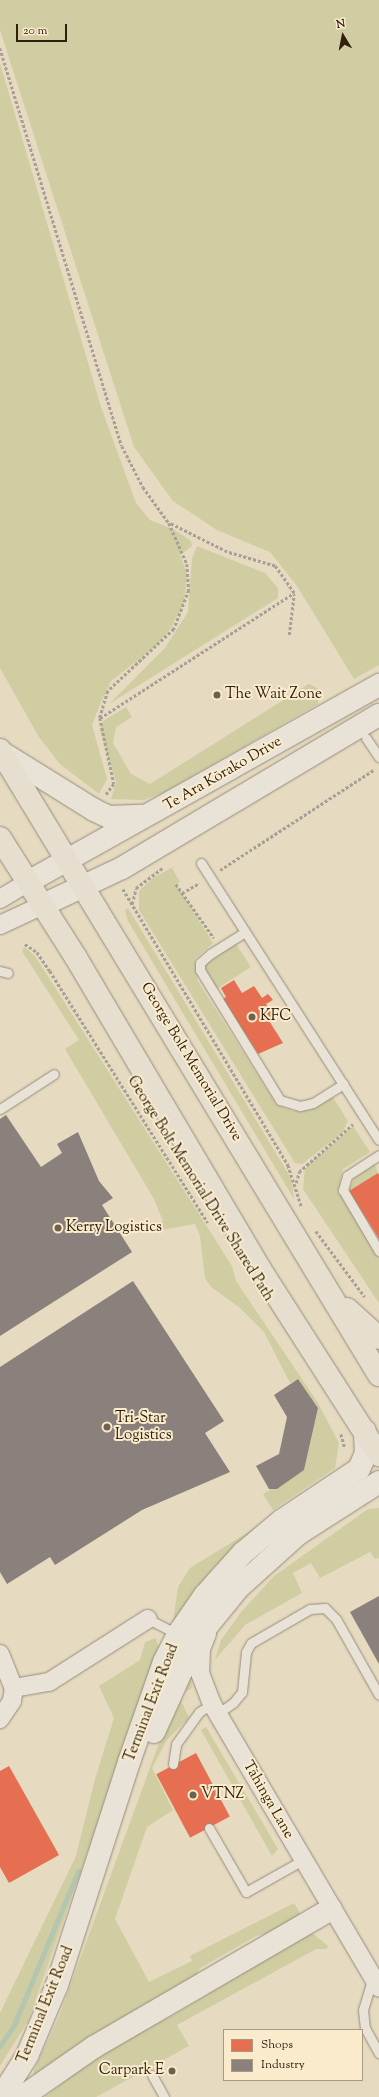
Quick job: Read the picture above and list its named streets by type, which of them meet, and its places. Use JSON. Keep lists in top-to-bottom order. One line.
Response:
{"streets":{"main road":["George Bolt Memorial Drive"],"street":["Te Ara Kōrako Drive","Terminal Exit Road","Tāhinga Lane"],"path":["George Bolt Memorial Drive Shared Path"]},"crossings":[["Te Ara Kōrako Drive","George Bolt Memorial Drive"],["Terminal Exit Road","Tāhinga Lane"]],"places":["The Wait Zone","KFC","Kerry Logistics","Tri-Star Logistics","VTNZ","Carpark E"],"legend":["Shops","Industry"],"scale_bar":"20 m","north":"top"}
